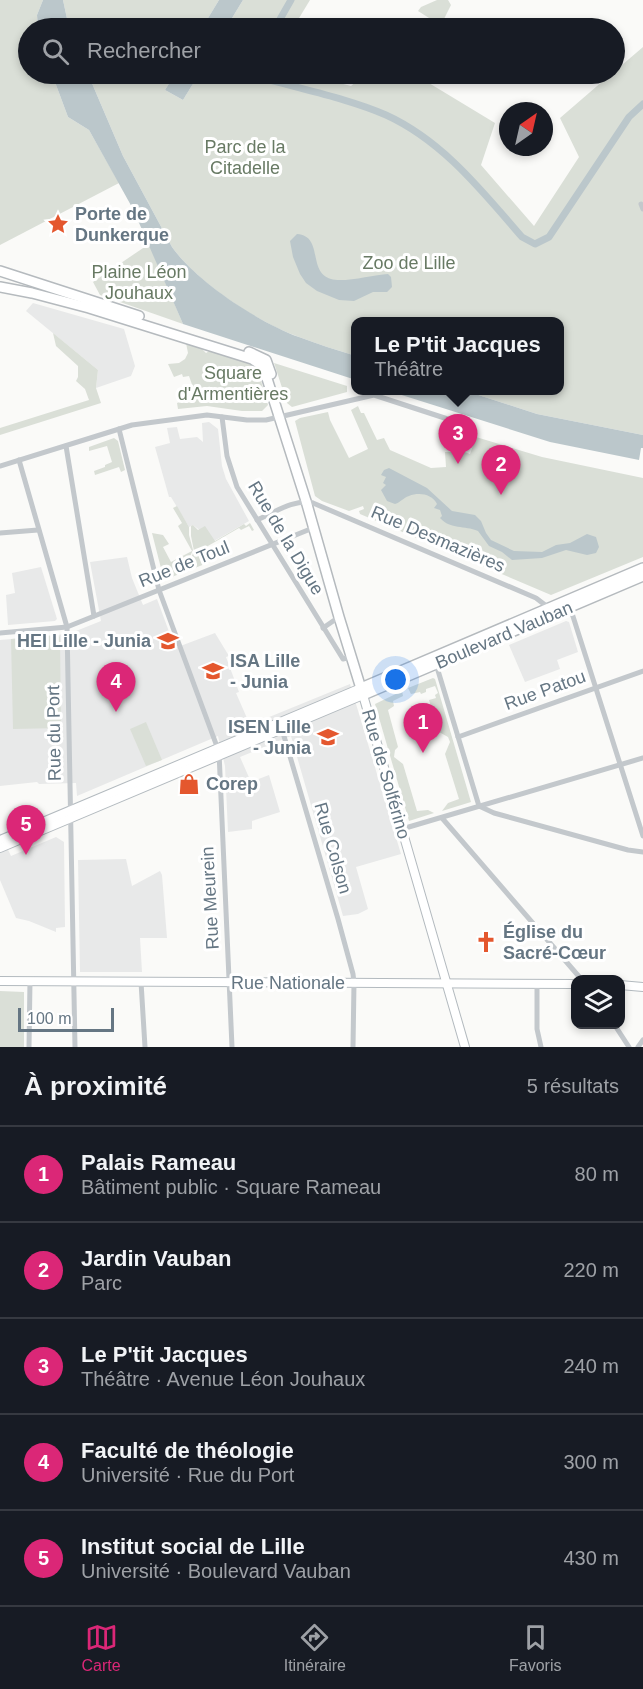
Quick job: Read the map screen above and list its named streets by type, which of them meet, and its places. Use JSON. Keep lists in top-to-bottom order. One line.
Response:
{"streets":{"main road":["Boulevard Vauban","Rue de Solférino","Rue Nationale"],"street":["Rue de la Digue","Rue Desmazières","Rue de Toul","Rue Patou","Rue du Port","Rue Colson","Rue Meurein"]},"crossings":[["Rue de la Digue","Rue de Toul"],["Rue de la Digue","Rue de Solférino"],["Rue Desmazières","Boulevard Vauban"],["Rue Desmazières","Rue de Solférino"],["Rue de Toul","Rue du Port"],["Rue de Toul","Rue de Solférino"],["Rue de Toul","Rue Meurein"],["Boulevard Vauban","Rue du Port"],["Boulevard Vauban","Rue de Solférino"],["Boulevard Vauban","Rue Colson"],["Boulevard Vauban","Rue Meurein"],["Rue du Port","Rue Nationale"],["Rue de Solférino","Rue Nationale"],["Rue Colson","Rue Nationale"],["Rue Meurein","Rue Nationale"]],"parks":["Parc de la Citadelle","Zoo de Lille","Plaine Léon Jouhaux","Square d'Armentières"],"places":{"place":["Porte de Dunkerque"],"school or university":["HEI Lille - Junia","ISA Lille - Junia","ISEN Lille - Junia"],"shop":["Corep"],"church":["Église du Sacré-Cœur"]},"scale_bar":"100 m","north":"top right","page":{"search":"Rechercher","popup":["Le P'tit Jacques","Théâtre"],"pins":["3","2","4","1","5"],"scale":"100 m","heading":["À proximité","5 résultats"],"list":[{"mark":"1","name":"Palais Rameau","note":"Bâtiment public · Square Rameau","value":"80 m"},{"mark":"2","name":"Jardin Vauban","note":"Parc","value":"220 m"},{"mark":"3","name":"Le P'tit Jacques","note":"Théâtre · Avenue Léon Jouhaux","value":"240 m"},{"mark":"4","name":"Faculté de théologie","note":"Université · Rue du Port","value":"300 m"},{"mark":"5","name":"Institut social de Lille","note":"Université · Boulevard Vauban","value":"430 m"}],"nav":["Carte","Itinéraire","Favoris"]}}
